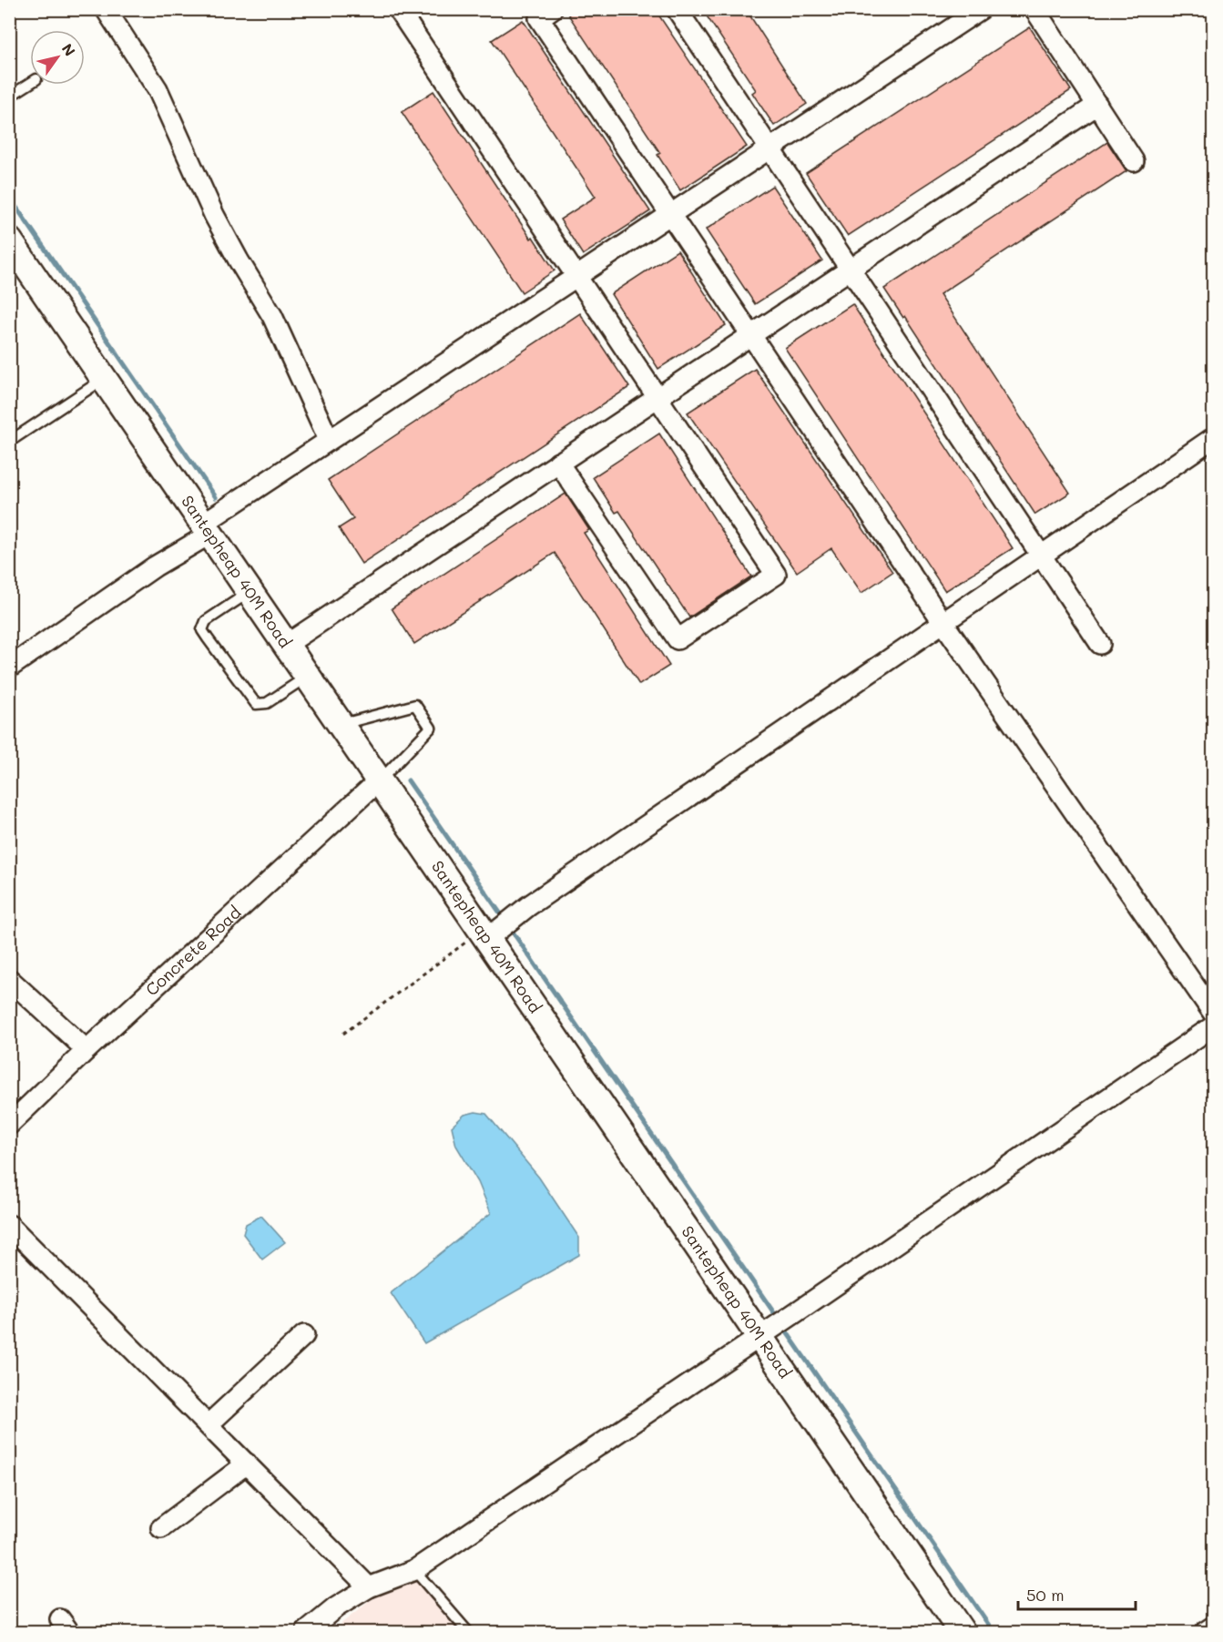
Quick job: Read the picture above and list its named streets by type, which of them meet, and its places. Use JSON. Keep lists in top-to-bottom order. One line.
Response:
{"streets":{"main road":["Santepheap 40M Road"],"street":["Concrete Road"]},"crossings":[["Santepheap 40M Road","Concrete Road"]],"scale_bar":"50 m","north":"top right"}
